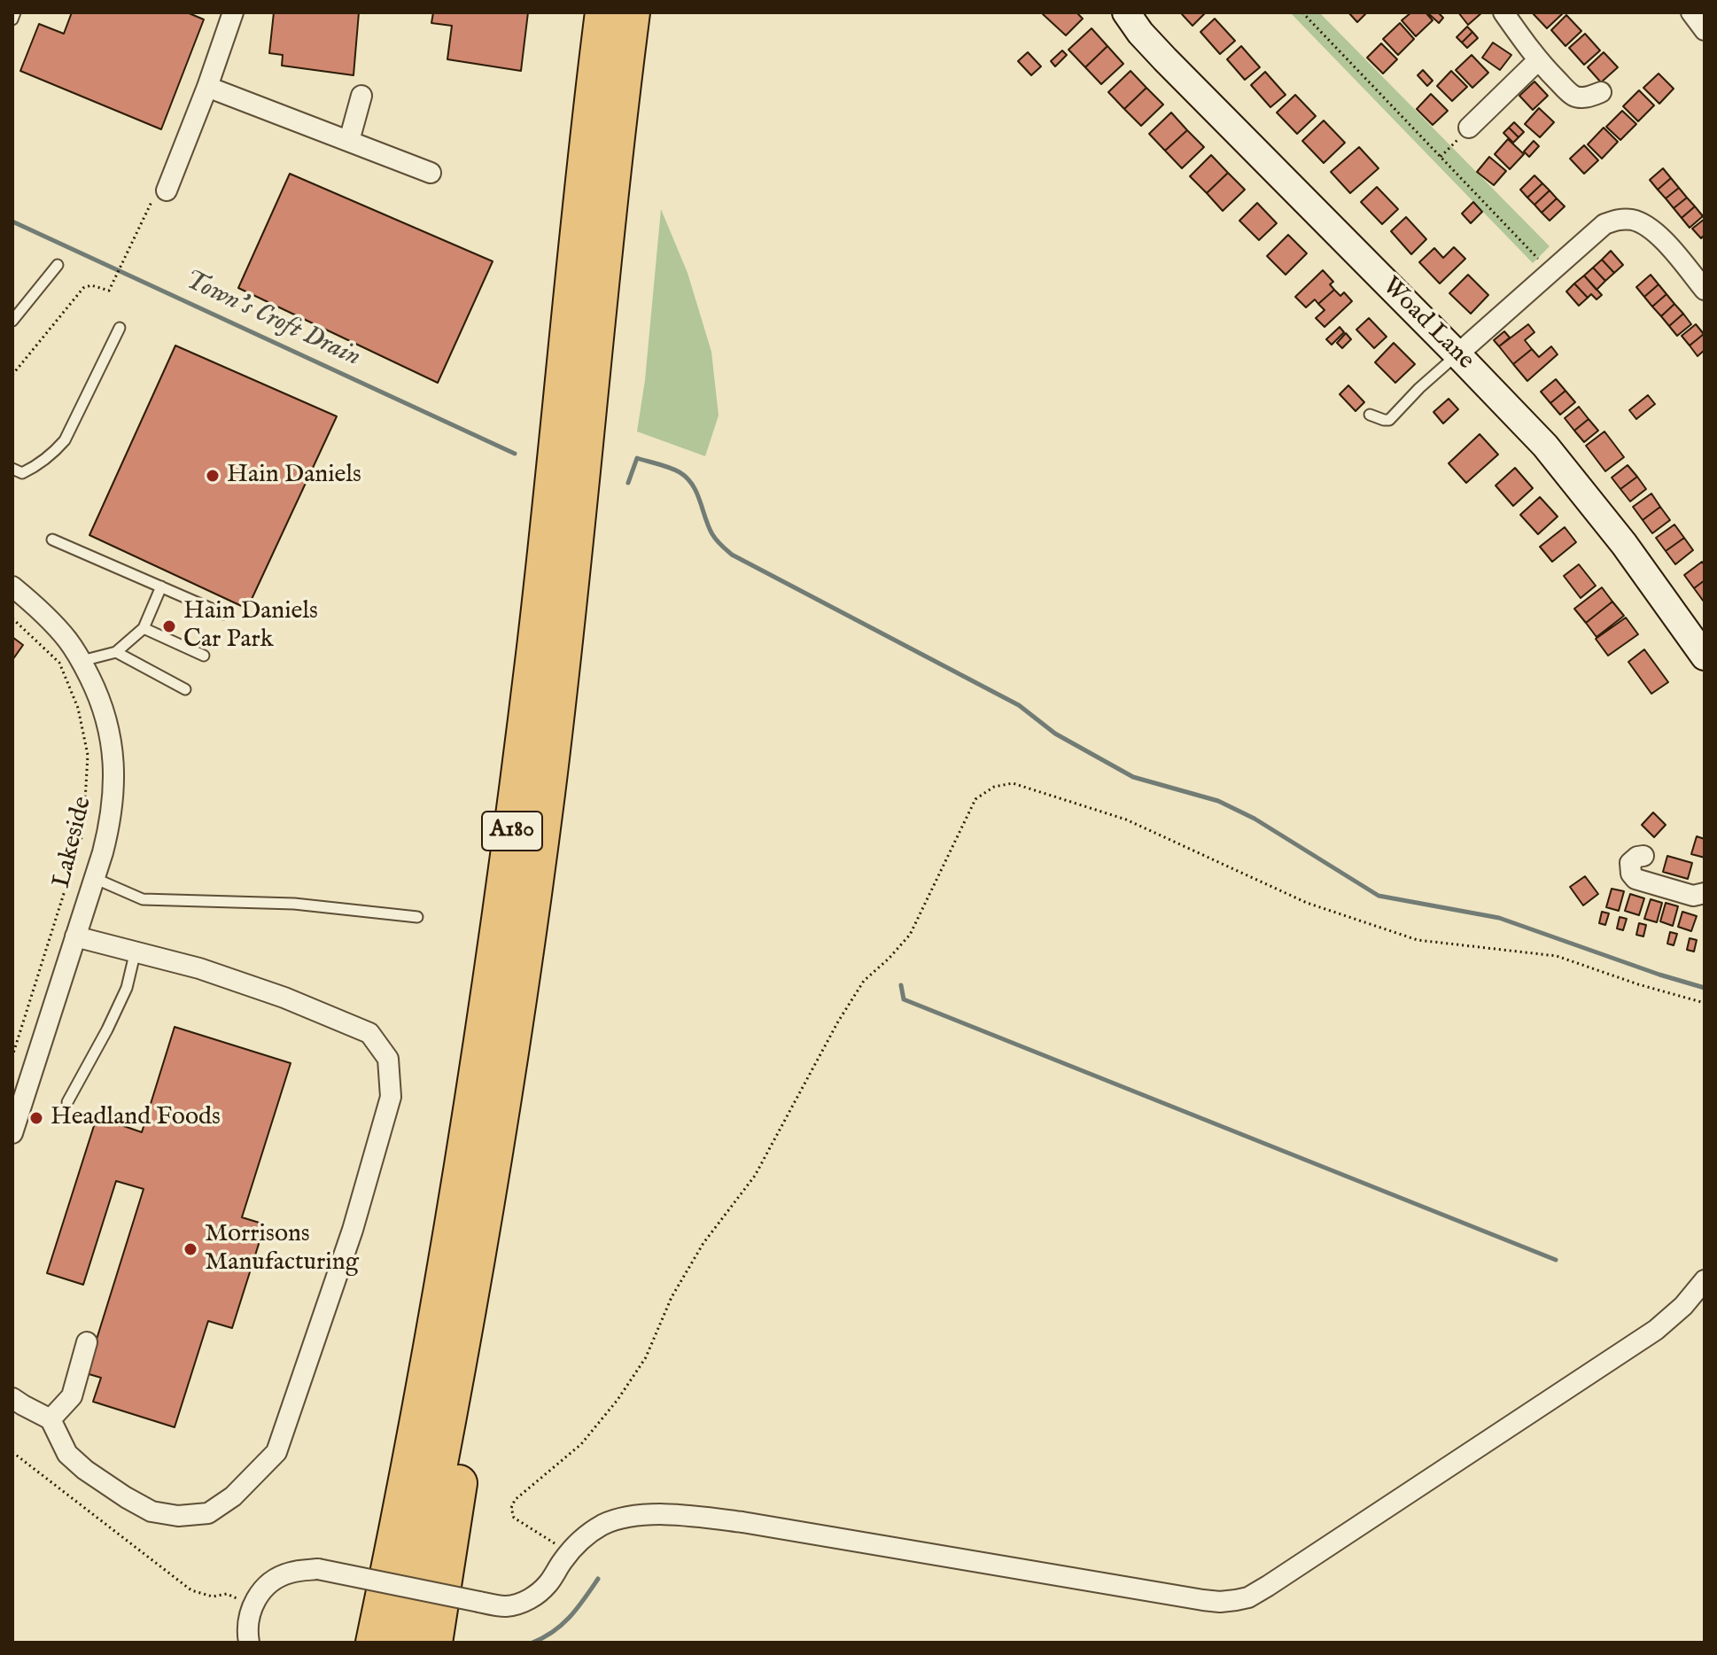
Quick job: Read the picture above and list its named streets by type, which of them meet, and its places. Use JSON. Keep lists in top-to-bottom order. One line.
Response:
{"streets":{"highway":["A180"],"street":["Woad Lane","Lakeside"]},"water":["Town's Croft Drain"],"places":["Hain Daniels","Hain Daniels Car Park","Headland Foods","Morrisons Manufacturing"]}
